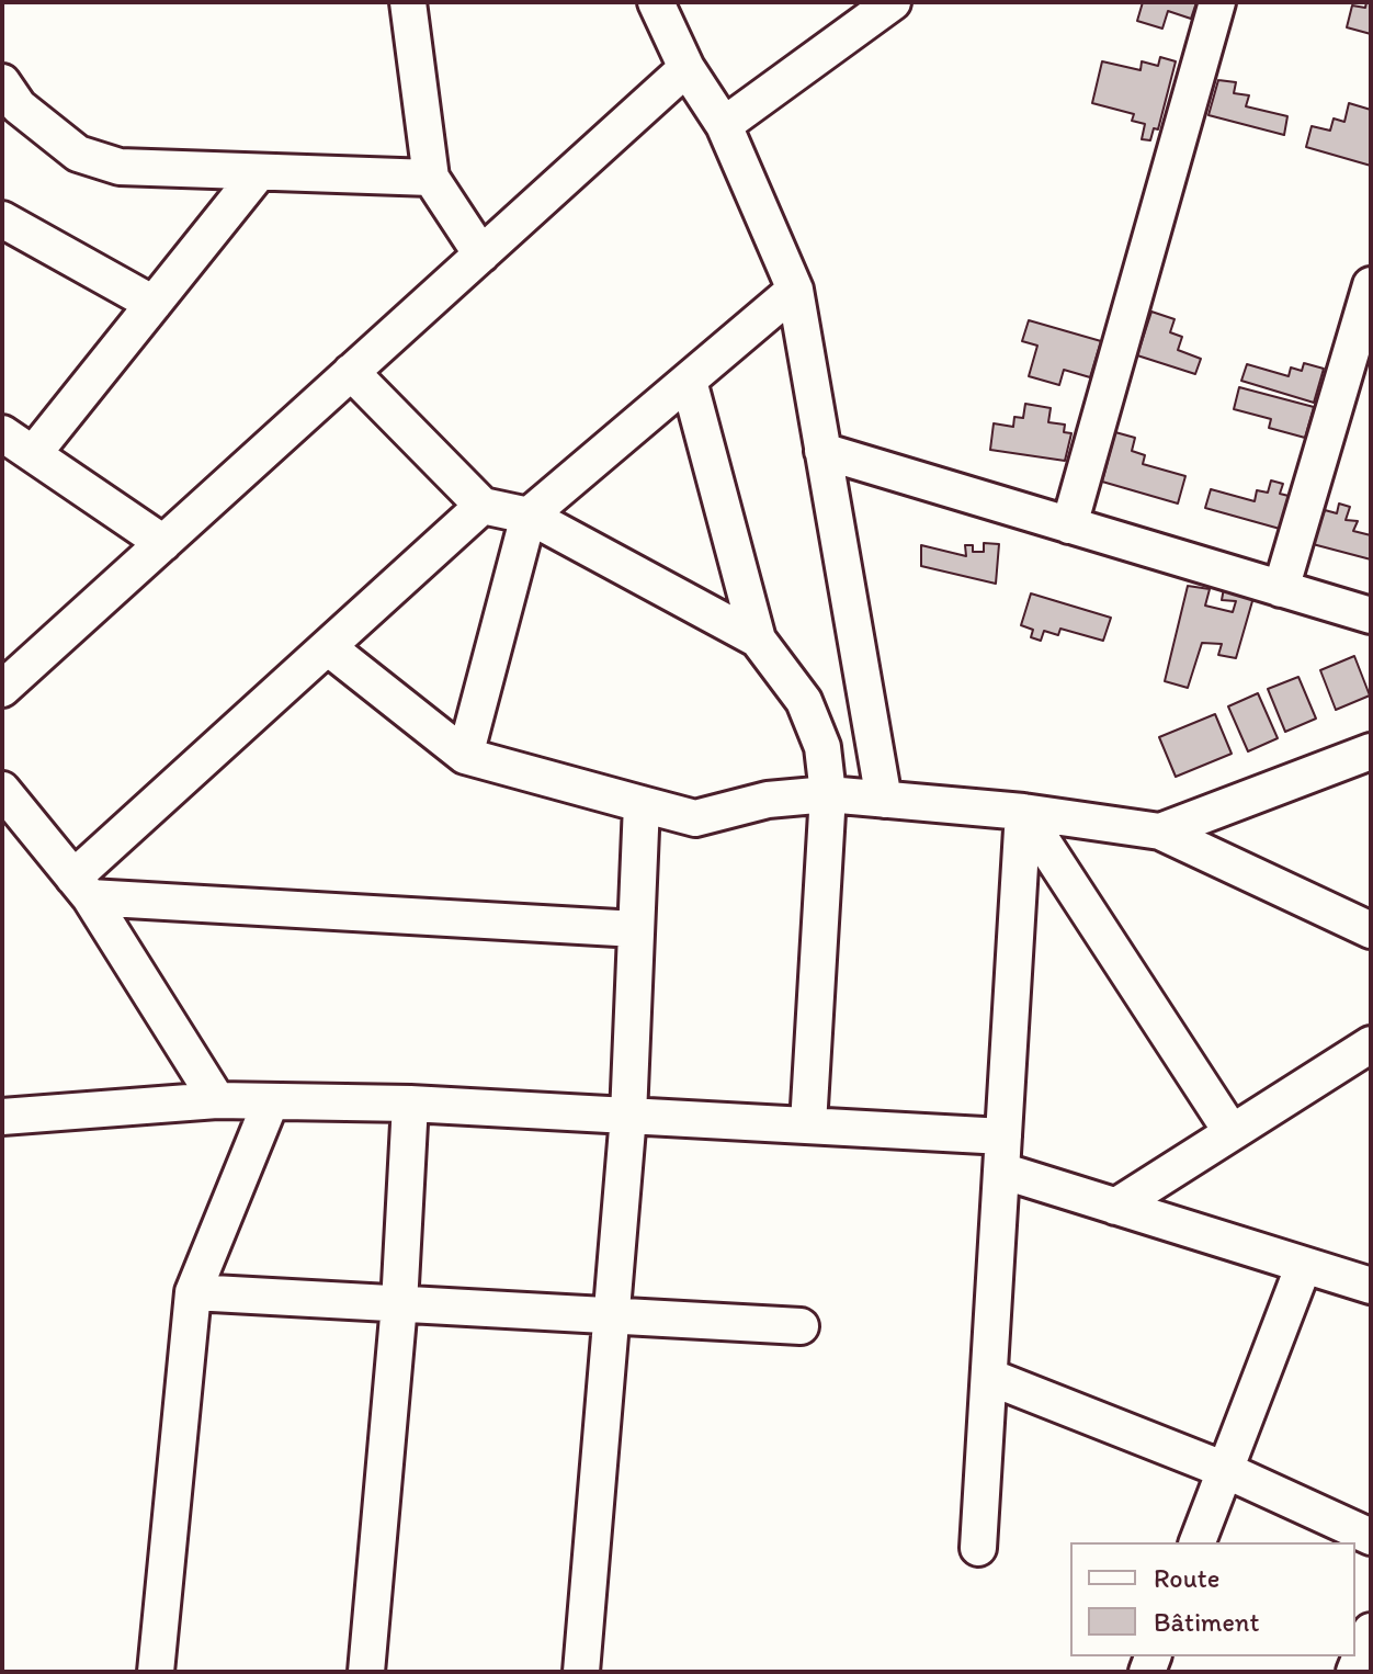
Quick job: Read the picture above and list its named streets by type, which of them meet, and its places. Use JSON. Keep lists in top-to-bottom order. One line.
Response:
{"legend":["Route","Bâtiment"]}
